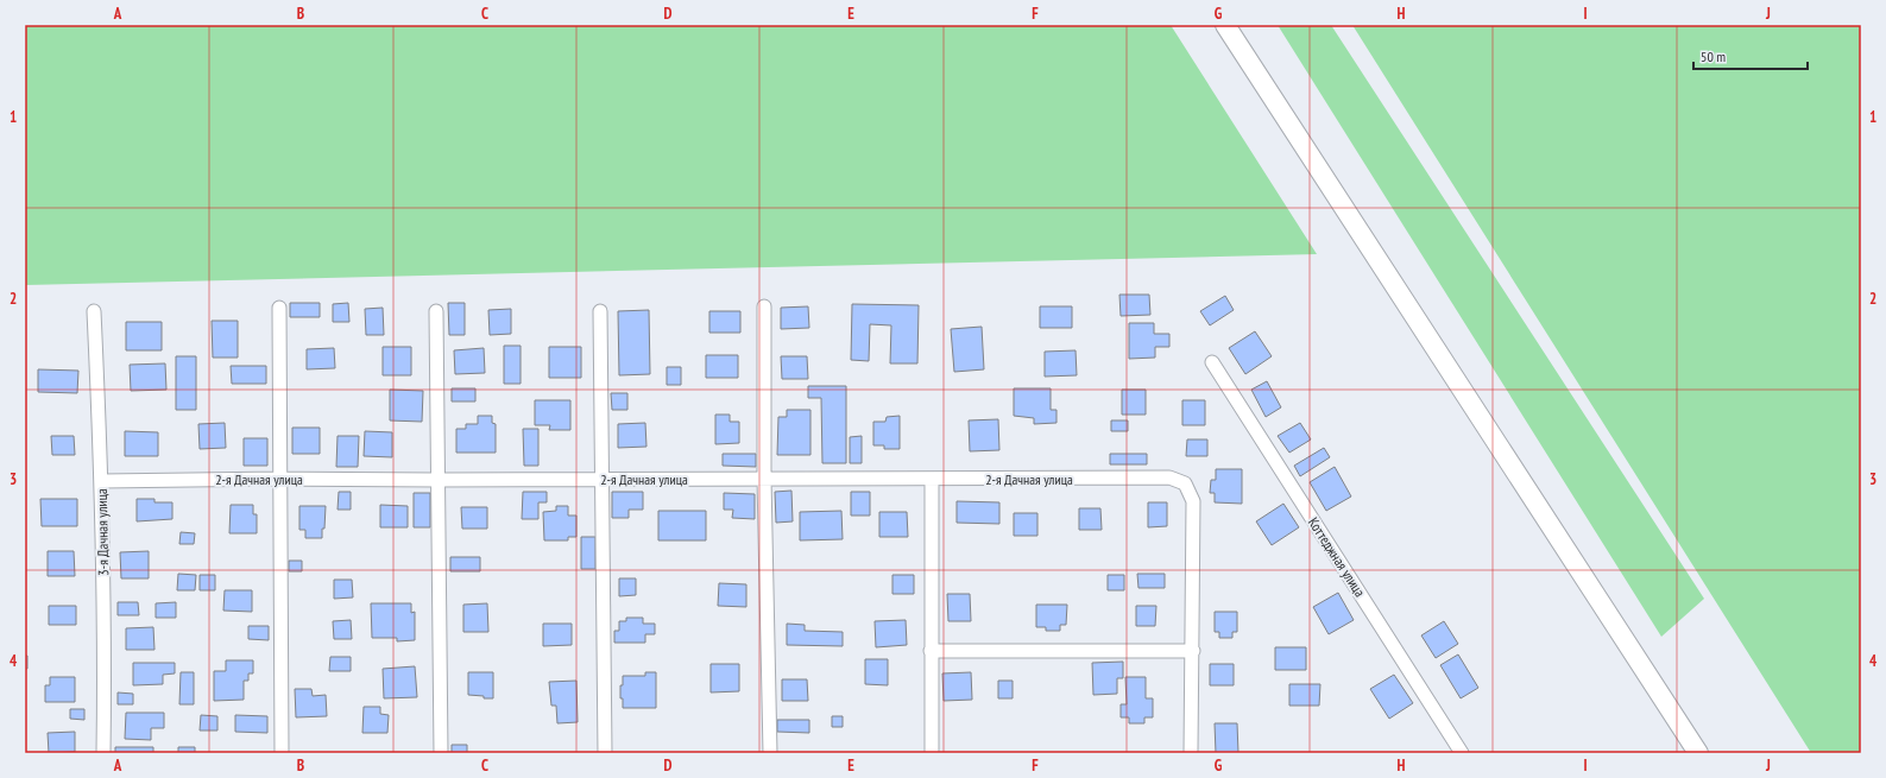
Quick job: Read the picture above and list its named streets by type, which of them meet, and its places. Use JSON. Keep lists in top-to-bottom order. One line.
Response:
{"streets":{"street":["2-я Дачная улица","3-я Дачная улица","Коттеджная улица"]},"crossings":[["2-я Дачная улица","3-я Дачная улица"]],"scale_bar":"50 m","grid":{"columns":["A","B","C","D","E","F","G","H","I","J"],"rows":["1","2","3","4"]}}
